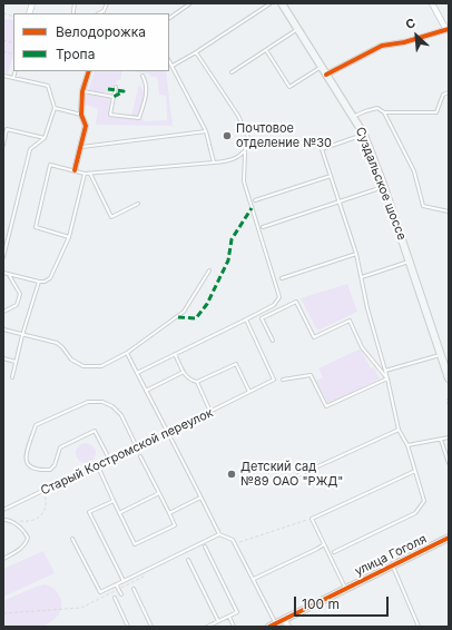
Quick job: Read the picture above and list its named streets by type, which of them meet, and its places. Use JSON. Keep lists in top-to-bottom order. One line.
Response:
{"streets":{"main road":["Суздальское шоссе"],"street":["улица Гоголя"],"lane":["Старый Костромской переулок"]},"places":["Почтовое отделение №30","Детский сад №89 ОАО \"РЖД\""],"legend":["Велодорожка","Тропа"],"scale_bar":"100 m","north":"top left"}
